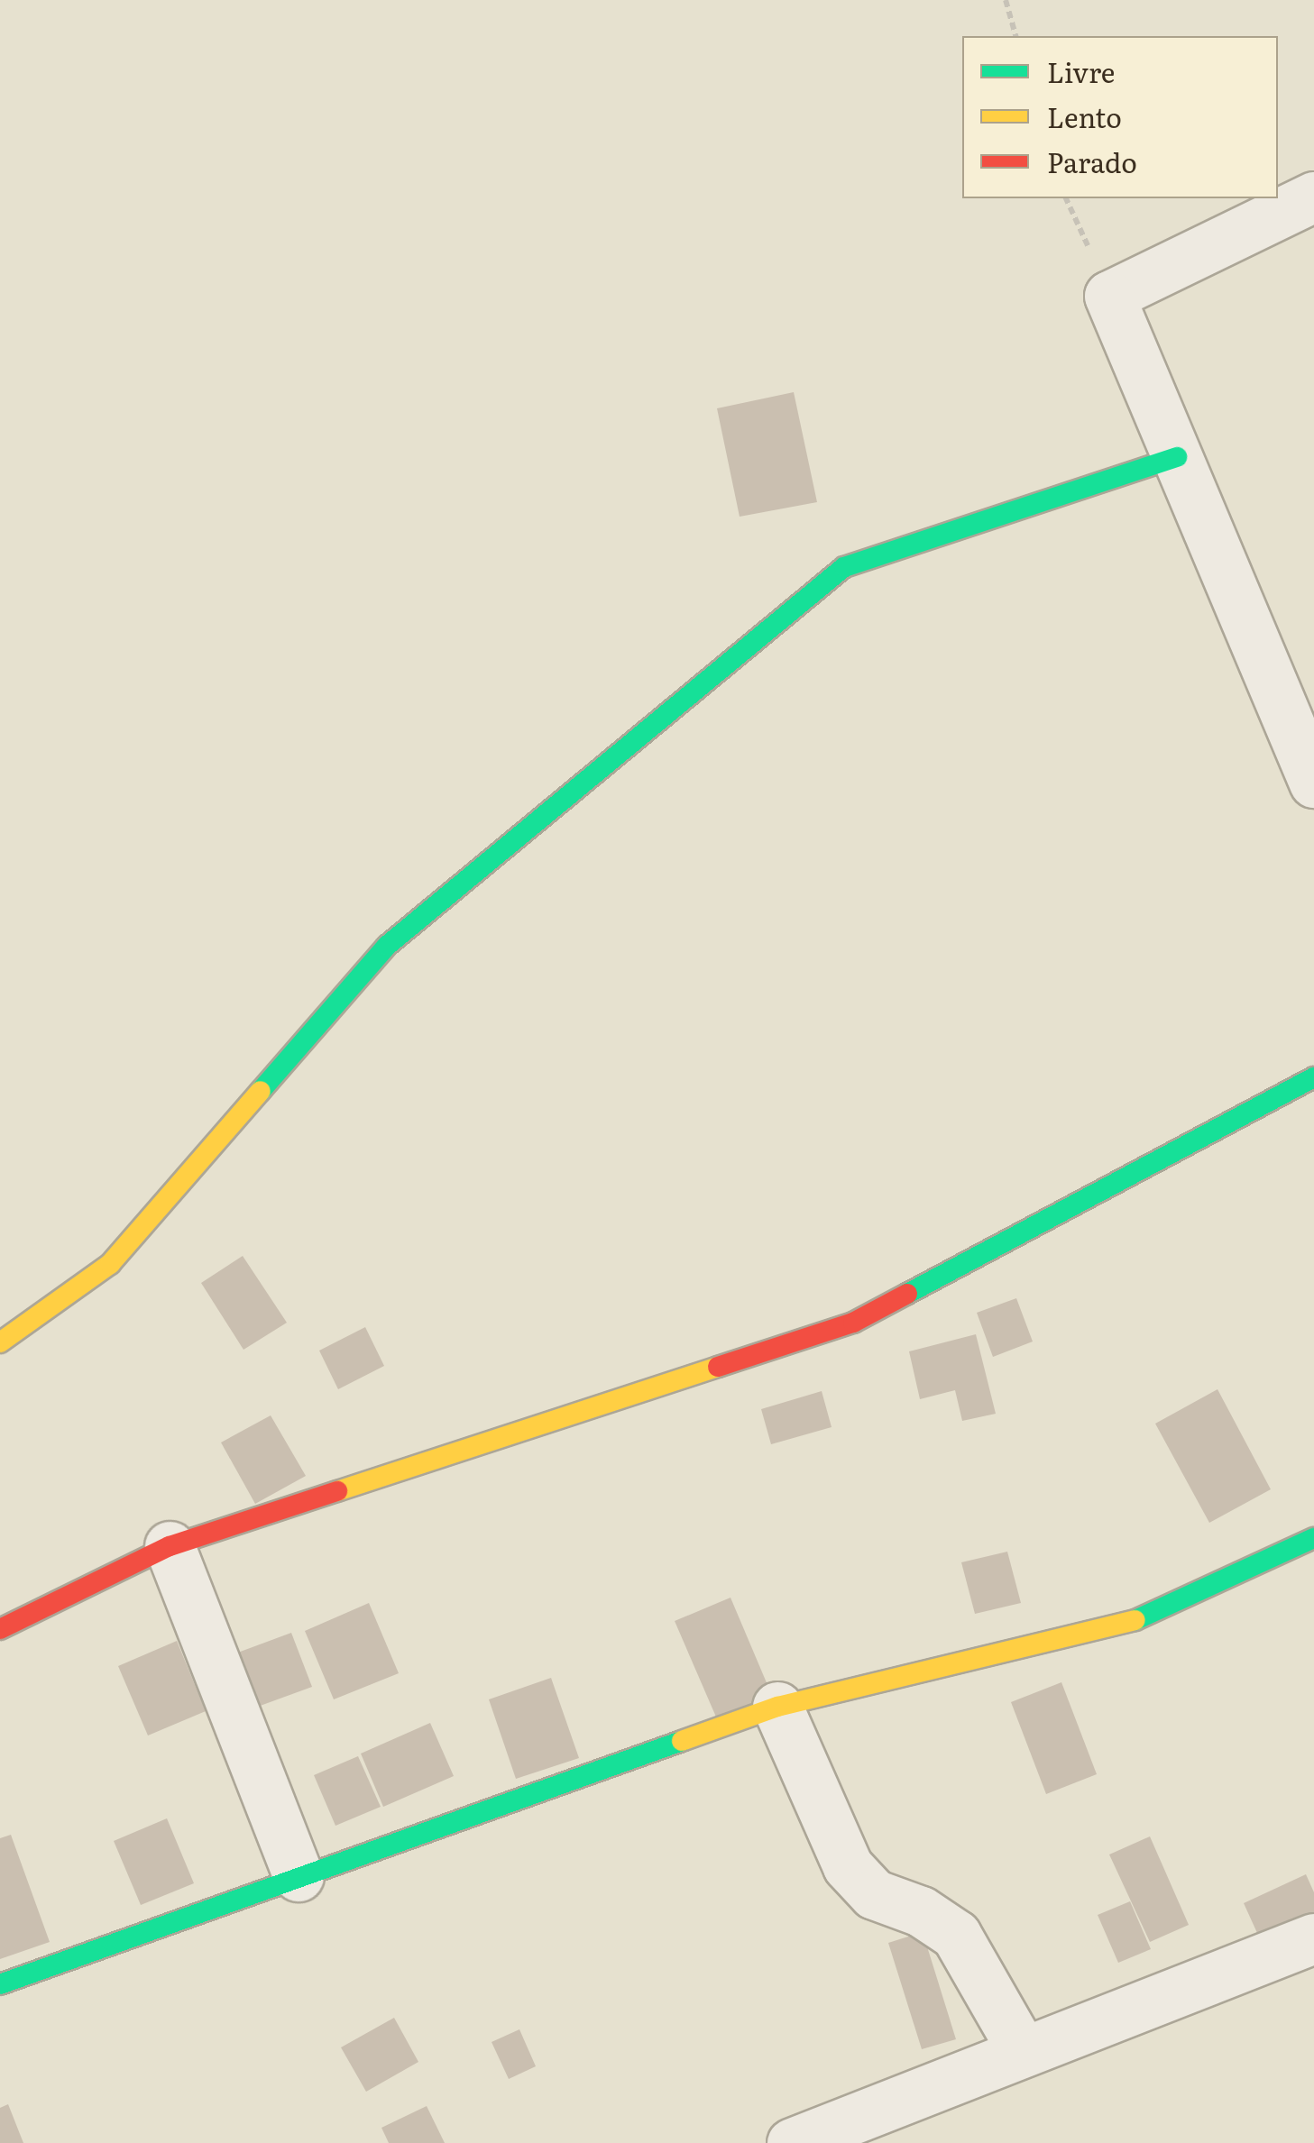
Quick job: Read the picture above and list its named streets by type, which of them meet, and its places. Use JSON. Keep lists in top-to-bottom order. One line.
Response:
{"legend":["Livre","Lento","Parado"]}
